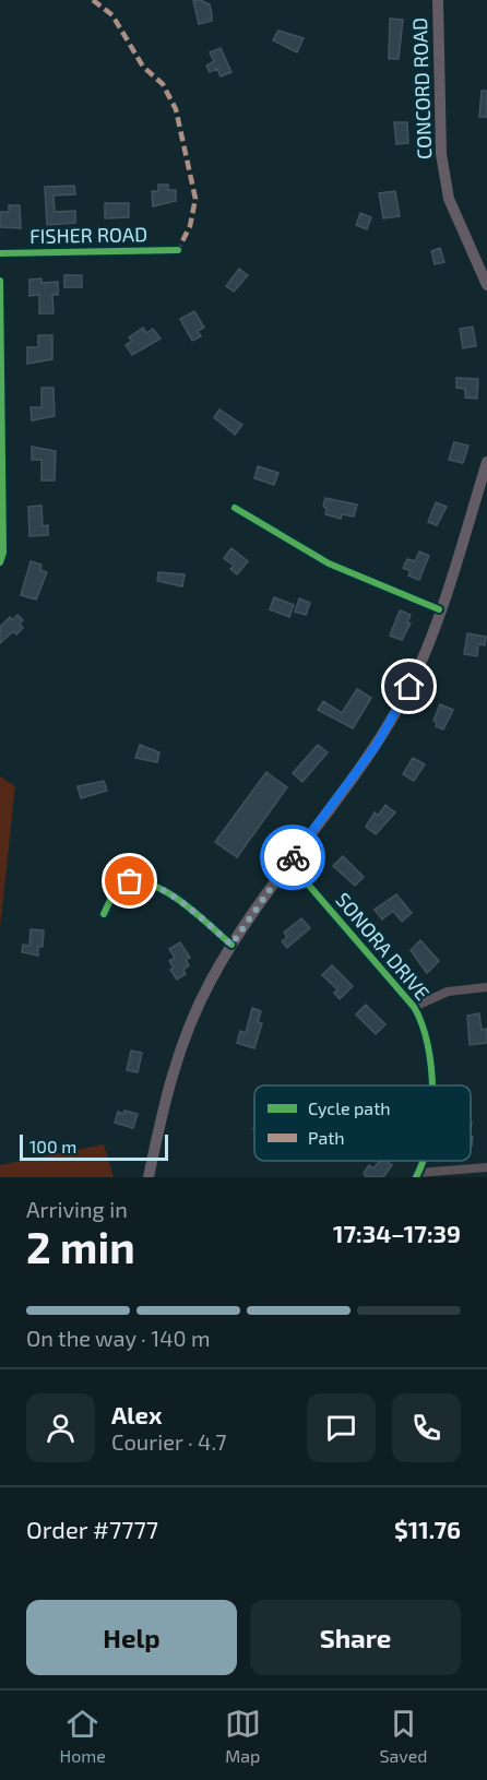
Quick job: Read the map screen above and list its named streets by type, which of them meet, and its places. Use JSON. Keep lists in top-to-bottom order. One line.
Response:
{"streets":{"main road":["CONCORD ROAD"],"street":["FISHER ROAD","SONORA DRIVE"]},"legend":["Cycle path","Path"],"scale_bar":"100 m","page":{"scale":"100 m","heading":["2 min","Arriving in","17:34–17:39"],"panel":["Alex","Courier · 4.7","Order #7777","$11.76"],"bar":"On the way · 140 m","buttons":["Help","Share"],"tabs":["Home","Map","Saved"]}}
